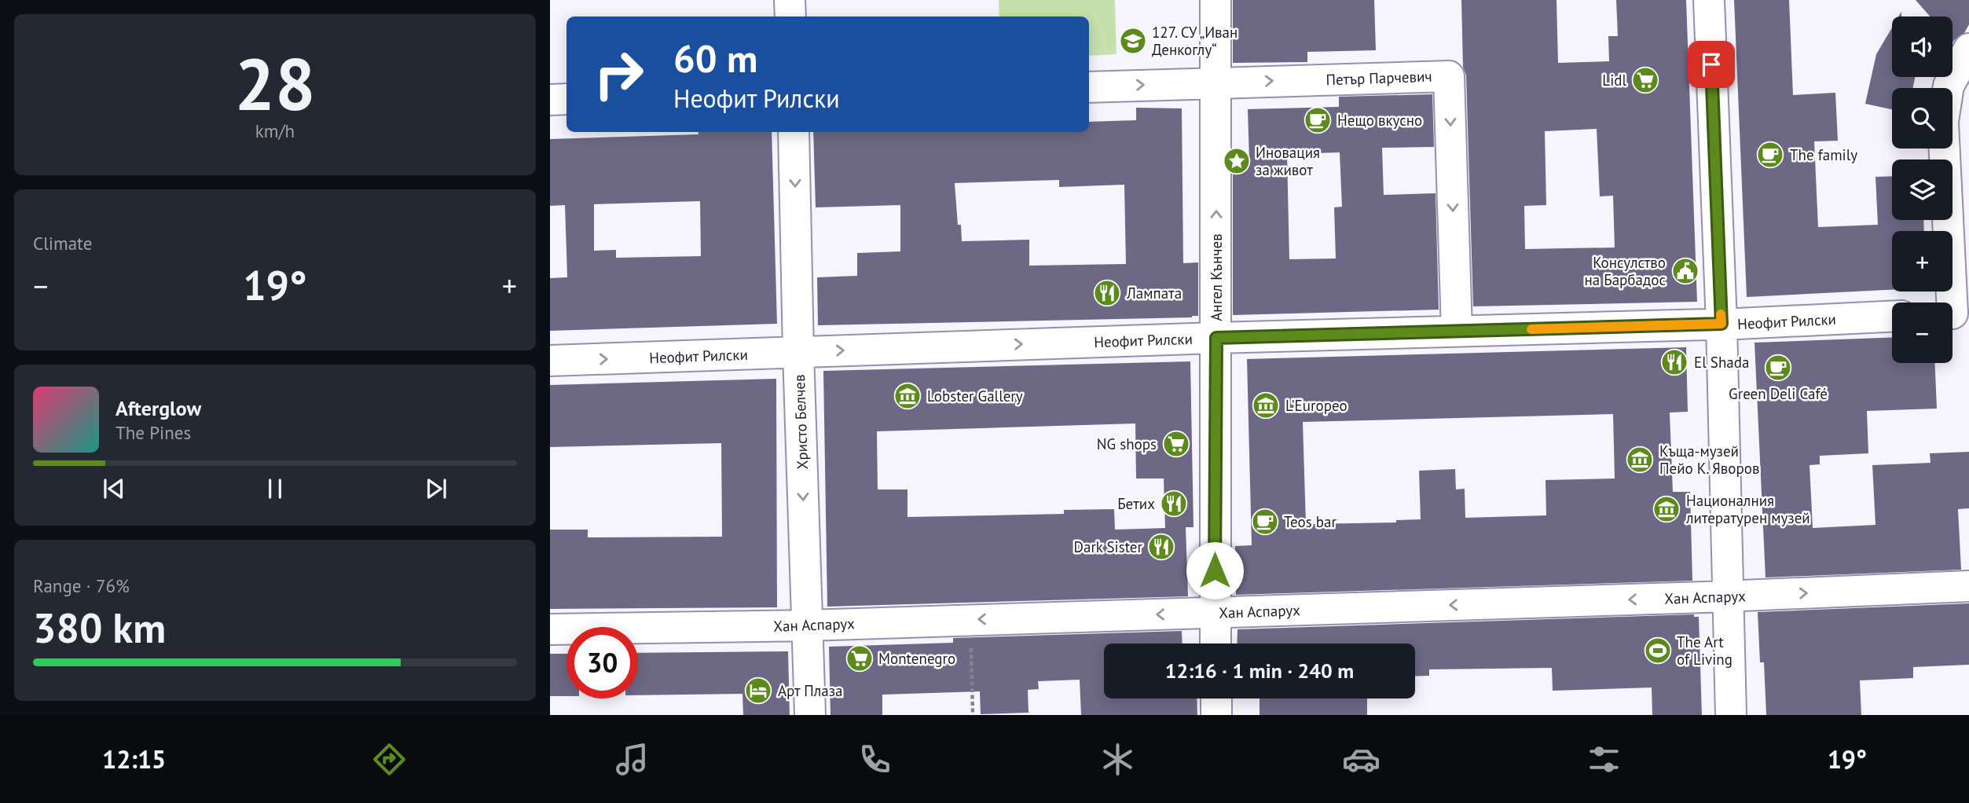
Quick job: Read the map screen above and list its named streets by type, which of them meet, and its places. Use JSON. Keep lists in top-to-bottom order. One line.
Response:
{"streets":{"street":["Петър Парчевич","Ангел Кънчев","Неофит Рилски","Христо Белчев","Хан Аспарух"]},"crossings":[["Петър Парчевич","Ангел Кънчев"],["Петър Парчевич","Неофит Рилски"],["Ангел Кънчев","Неофит Рилски"],["Ангел Кънчев","Хан Аспарух"],["Неофит Рилски","Христо Белчев"],["Христо Белчев","Хан Аспарух"]],"one_way":["Ангел Кънчев","Неофит Рилски","Христо Белчев"],"places":{"school or university":["127. СУ „Иван Денкоглу“"],"supermarket":["Lidl","NG shops","Montenegro"],"cafe":["Нещо вкусно","The family","Green Deli Café","Teos bar"],"place":["Иновация за живот"],"public building":["Консулство на Барбадос"],"restaurant":["Лампата","El Shada","Бетих","Dark Sister"],"museum":["Lobster Gallery","L'Europeo","Къща-музей Пейо К. Яворов","Националния литературен музей"],"sports":["The Art of Living"],"hotel":["Арт Плаза"]},"page":{"tile":[["28","km/h"],"Climate",["Range · 76%","380 km"]],"map_buttons":["+","−"],"turn":["60 m","Неофит Рилски"],"heat":["−","19°","+"],"song":["Afterglow","The Pines"],"limit":"30","trip":"12:16 · 1 min · 240 m","tabs":["12:15","19°"]}}
